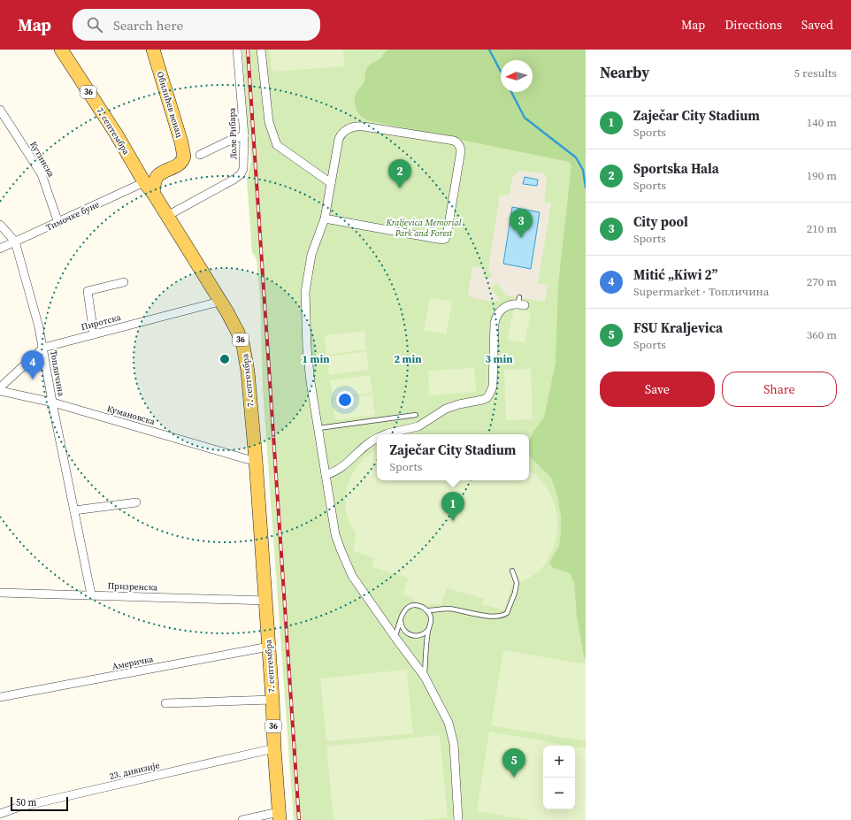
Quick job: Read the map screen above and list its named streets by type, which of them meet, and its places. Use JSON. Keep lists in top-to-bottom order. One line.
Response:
{"streets":{"main road":["36","Обилићев венац","7. септембра"],"street":["Лоле Рибара","Кутинска","Тимочке буне","Пиротска","Топличина","Кумановска","Призренска","Америчка","23. дивизије"]},"crossings":[["Обилићев венац","7. септембра"],["7. септембра","Лоле Рибара"],["7. септембра","Тимочке буне"],["7. септембра","Пиротска"],["7. септембра","Кумановска"],["7. септембра","Призренска"],["7. септембра","Америчка"],["7. септембра","23. дивизије"],["Кутинска","Тимочке буне"],["Тимочке буне","Топличина"],["Пиротска","Топличина"],["Топличина","Кумановска"],["Топличина","Призренска"]],"parks":["Kraljevica Memorial Park and Forest"],"scale_bar":"50 m","north":"left","page":{"header":"Map","search":"Search here","nav":["Map","Directions","Saved"],"heading":["Nearby","5 results"],"list":[{"mark":"1","name":"Zaječar City Stadium","note":"Sports","value":"140 m"},{"mark":"2","name":"Sportska Hala","note":"Sports","value":"190 m"},{"mark":"3","name":"City pool","note":"Sports","value":"210 m"},{"mark":"4","name":"Mitić „Kiwi 2”","note":"Supermarket · Топличина","value":"270 m"},{"mark":"5","name":"FSU Kraljevica","note":"Sports","value":"360 m"}],"pins":["2","3","4","1","5"],"buttons":["Save","Share"],"popup":["Zaječar City Stadium","Sports"],"map_buttons":["+","−"],"scale":"50 m"},"rings":["1 min","2 min","3 min"]}
